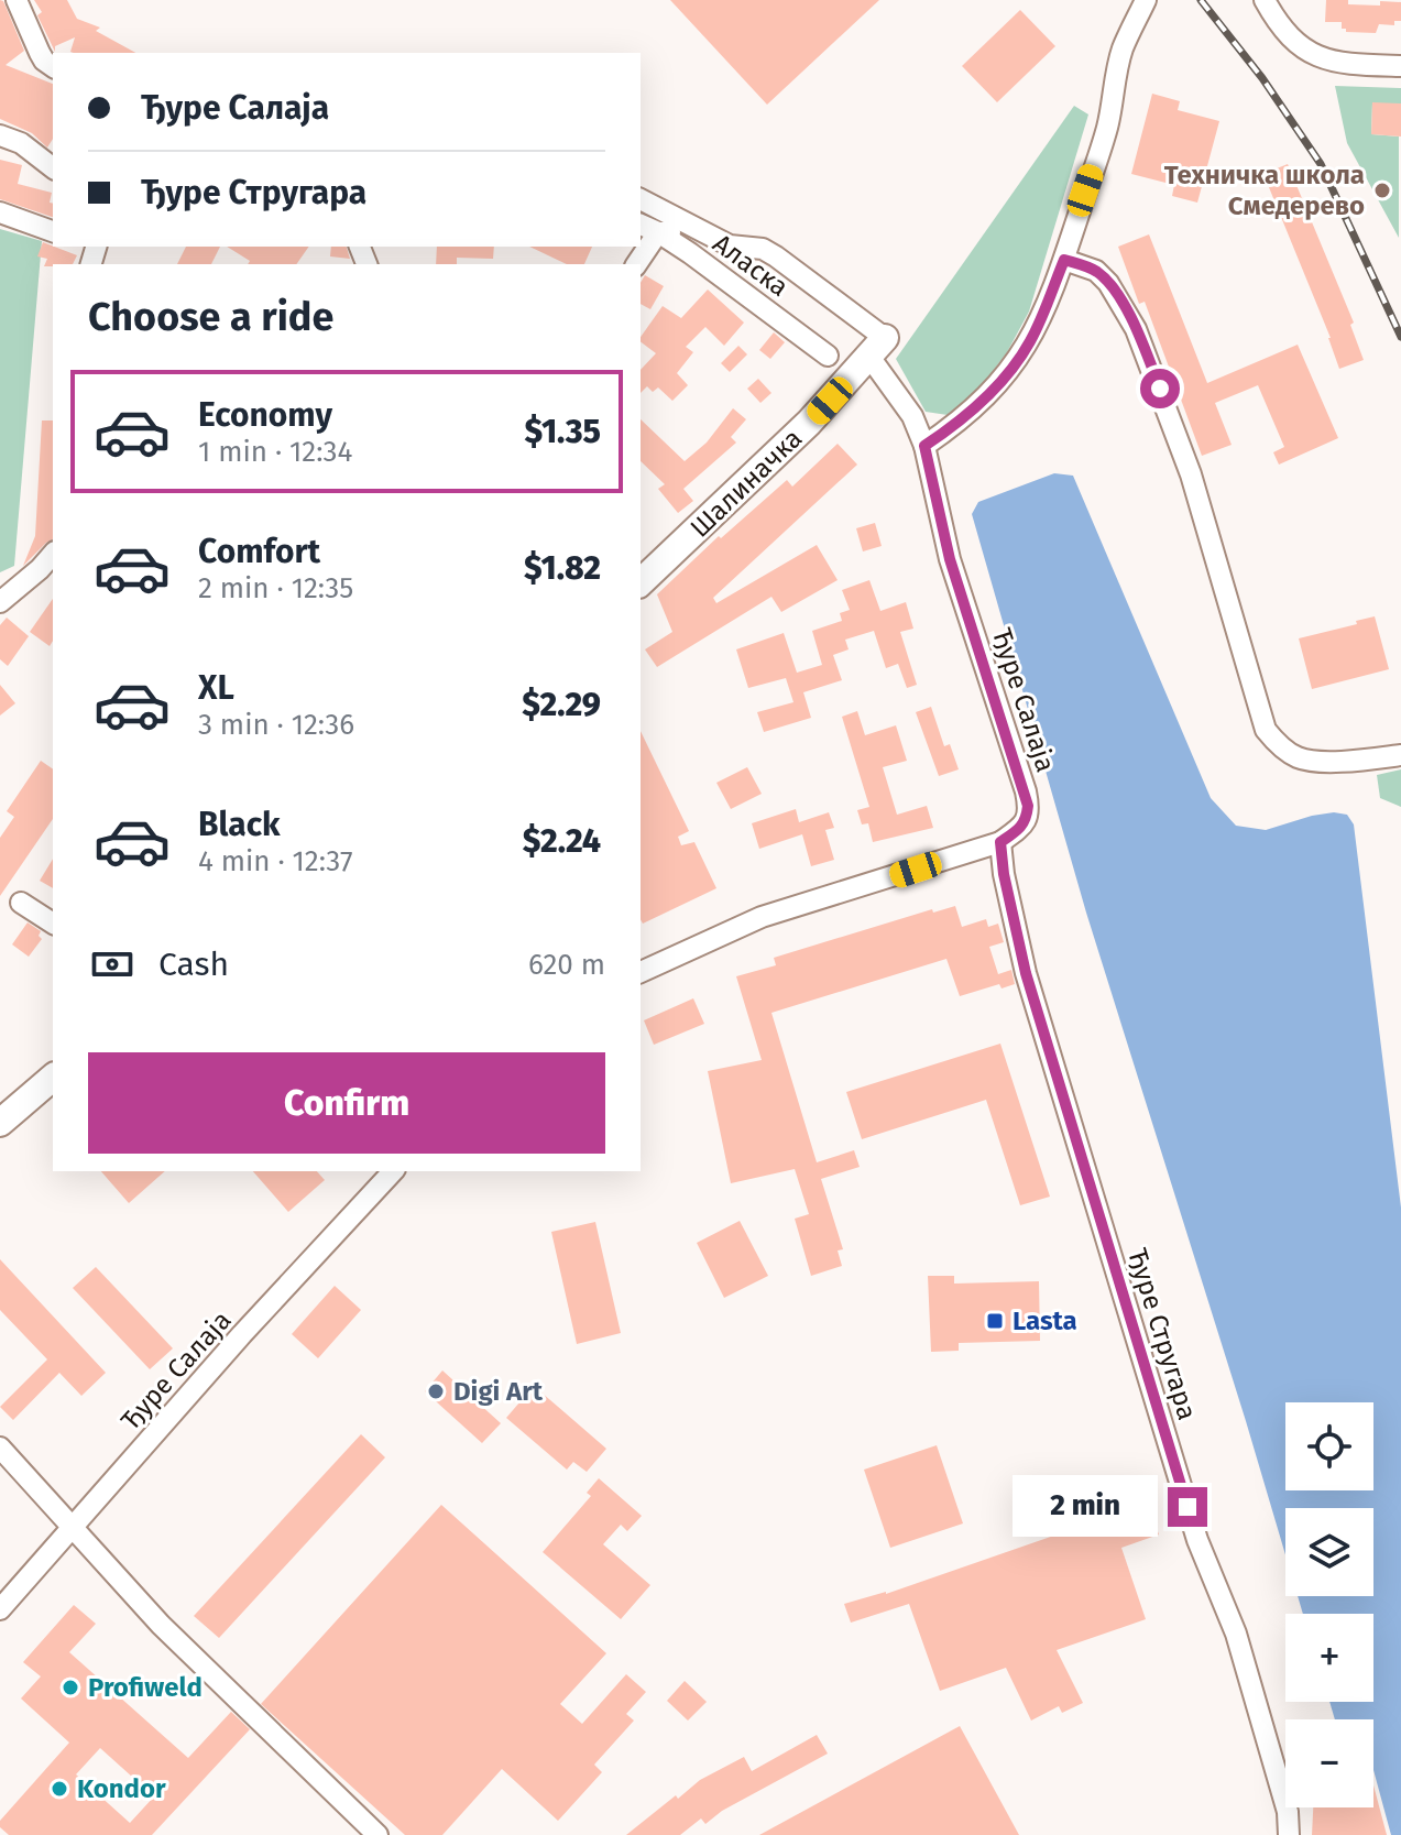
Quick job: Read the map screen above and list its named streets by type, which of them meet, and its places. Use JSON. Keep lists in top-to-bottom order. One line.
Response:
{"streets":{"main road":["Шалиначка"],"street":["Аласка","Ђуре Салаја","Ђуре Стругара"]},"crossings":[["Шалиначка","Ђуре Салаја"],["Ђуре Салаја","Ђуре Стругара"]],"places":{"other":["Техничка школа Смедерево","Digi Art","Profiweld","Kondor"],"transit":["Lasta"]},"page":{"banner":["Ђуре Салаја","Ђуре Стругара"],"heading":"Choose a ride","list":[{"name":"Economy","note":"1 min · 12:34","value":"$1.35"},{"name":"Comfort","note":"2 min · 12:35","value":"$1.82"},{"name":"XL","note":"3 min · 12:36","value":"$2.29"},{"name":"Black","note":"4 min · 12:37","value":"$2.24"}],"pay":["Cash","620 m"],"buttons":"Confirm","map_buttons":["+","−"],"bubble":"2 min"}}
